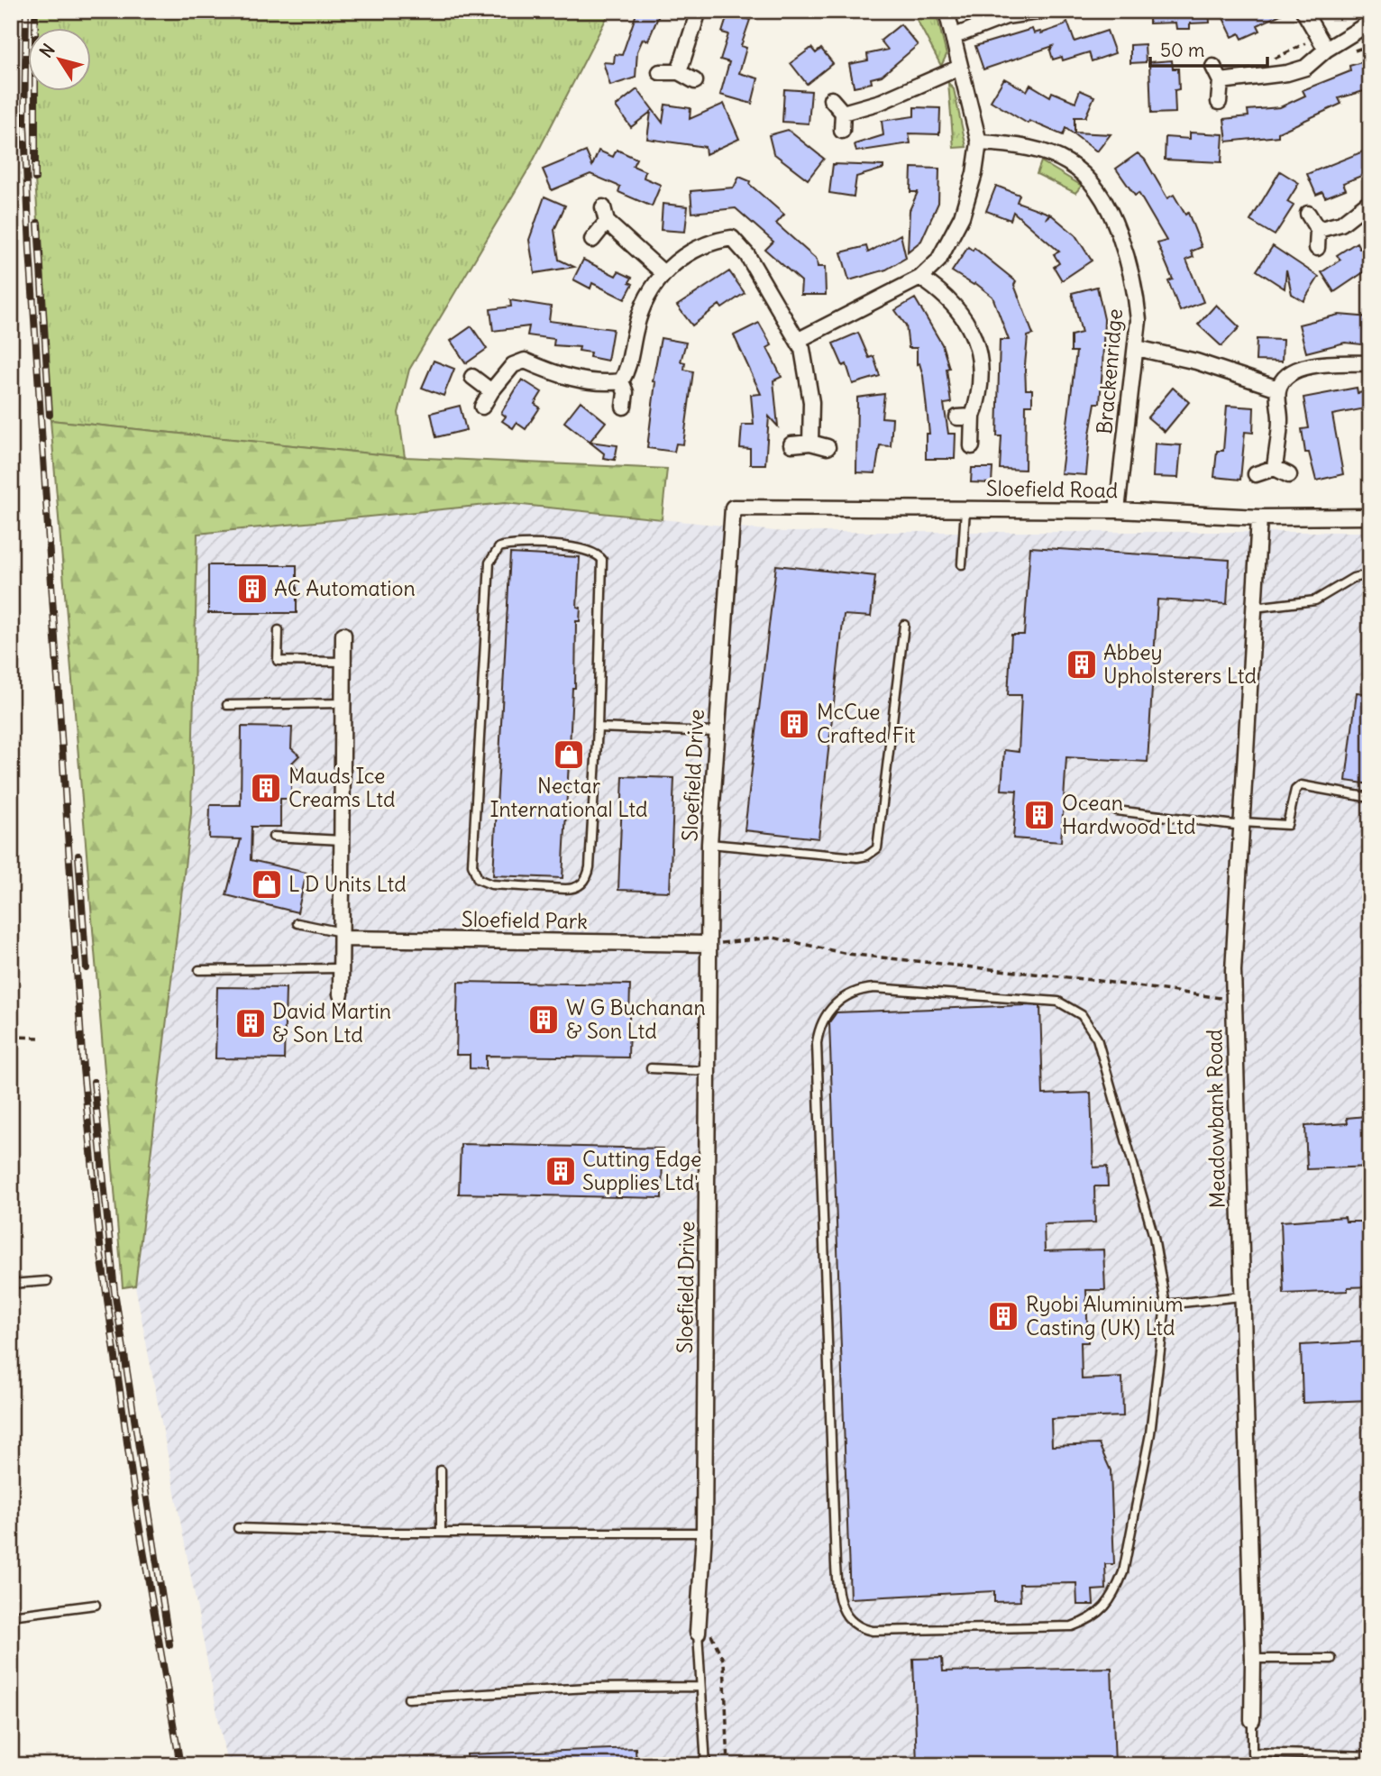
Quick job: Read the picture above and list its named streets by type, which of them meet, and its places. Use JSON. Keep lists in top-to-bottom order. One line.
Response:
{"streets":{"street":["Brackenridge","Sloefield Road","Sloefield Drive","Sloefield Park","Meadowbank Road"]},"crossings":[["Brackenridge","Sloefield Road"],["Sloefield Road","Sloefield Drive"],["Sloefield Road","Meadowbank Road"],["Sloefield Drive","Sloefield Park"]],"places":{"building":["AC Automation","Abbey Upholsterers Ltd","McCue Crafted Fit","Mauds Ice Creams Ltd","Ocean Hardwood Ltd","W G Buchanan & Son Ltd","David Martin & Son Ltd","Cutting Edge Supplies Ltd'","Ryobi Aluminium Casting (UK) Ltd"],"shop":["Nectar International Ltd","L D Units Ltd"]},"scale_bar":"50 m","north":"top left"}
